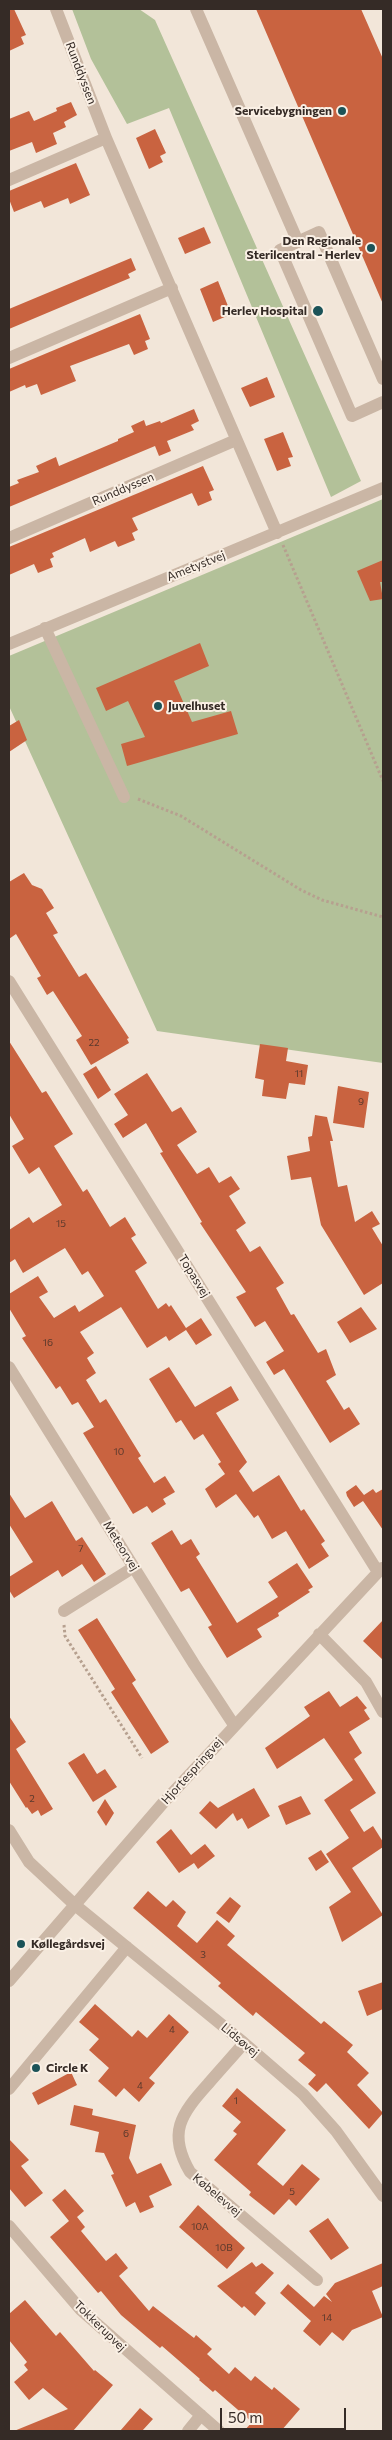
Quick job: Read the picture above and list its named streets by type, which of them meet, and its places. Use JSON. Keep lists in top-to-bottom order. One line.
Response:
{"streets":{"street":["Runddyssen","Ametystvej","Topasvej","Meteorvej","Hjortespringvej","Lidsøvej","Købelevvej","Tokkerupvej"]},"crossings":[["Runddyssen","Ametystvej"],["Topasvej","Hjortespringvej"],["Meteorvej","Hjortespringvej"],["Hjortespringvej","Lidsøvej"],["Lidsøvej","Købelevvej"]],"places":["Servicebygningen","Den Regionale Sterilcentral - Herlev","Herlev Hospital","Juvelhuset","Køllegårdsvej","Circle K"],"house_numbers":["22","11","9","15","16","10","7","2","3","4","4","1","6","5","10A","10B","14"],"scale_bar":"50 m"}
